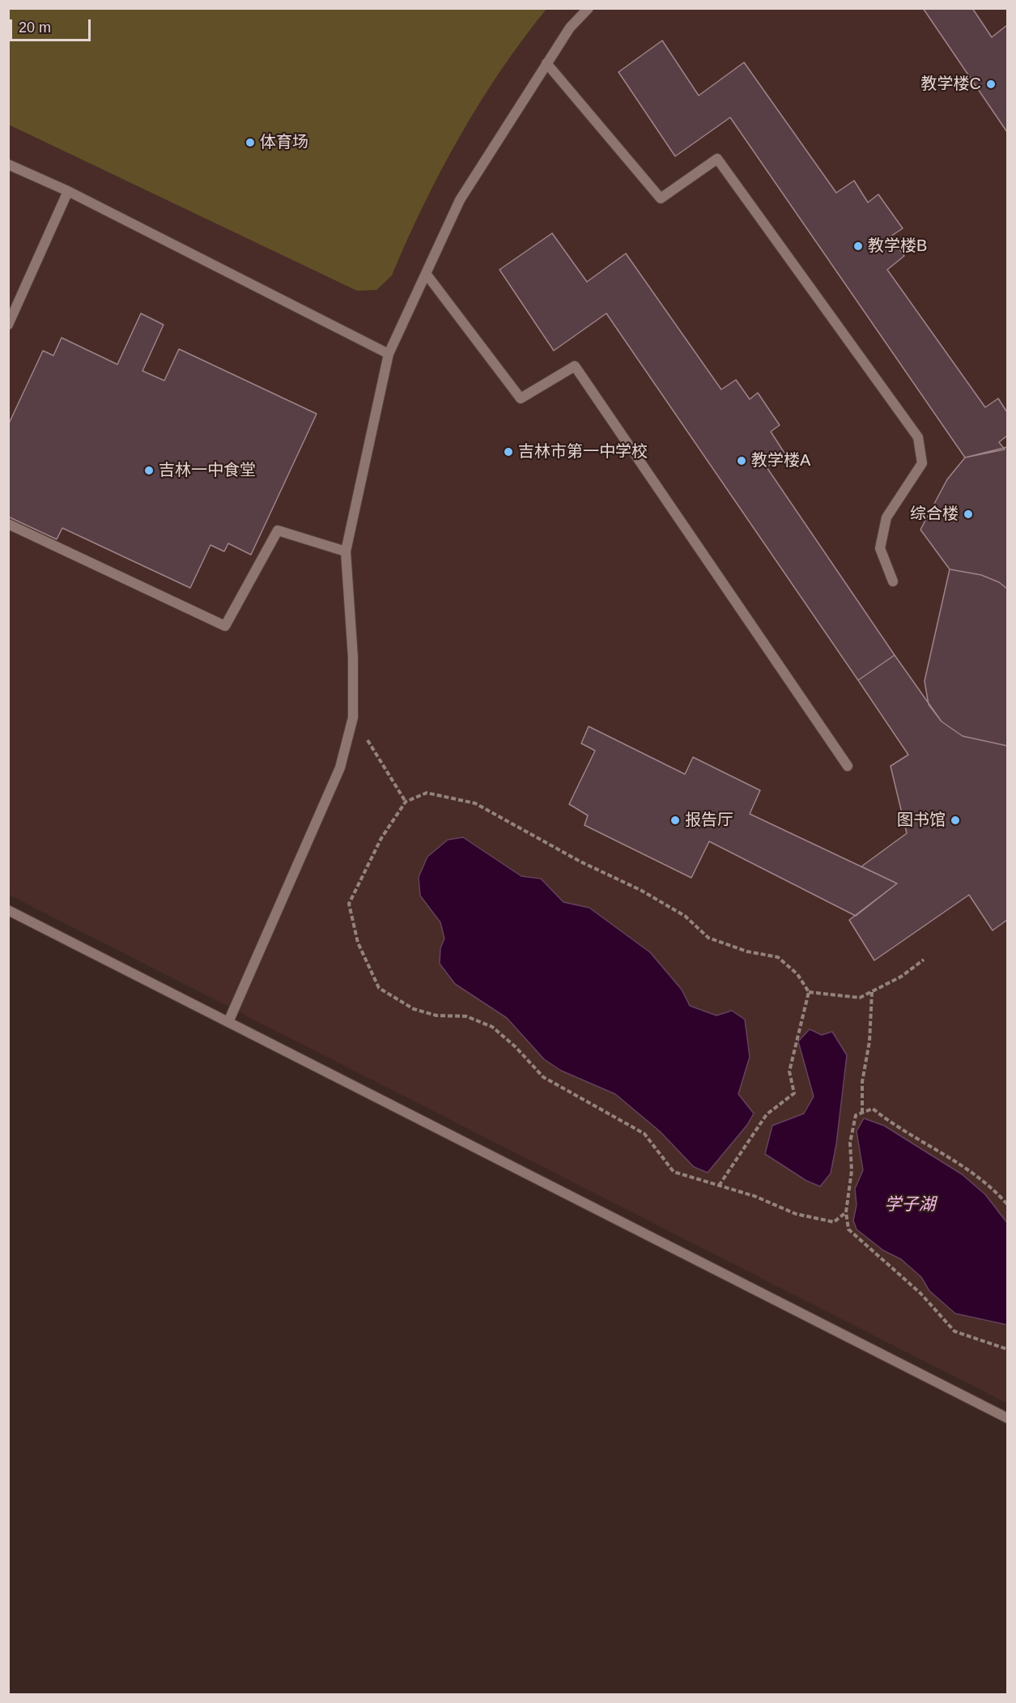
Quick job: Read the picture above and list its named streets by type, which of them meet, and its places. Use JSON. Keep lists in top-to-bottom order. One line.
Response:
{"water":["学子湖"],"places":["教学楼C","体育场","教学楼B","吉林市第一中学校","教学楼A","吉林一中食堂","综合楼","报告厅","图书馆"],"scale_bar":"20 m"}
